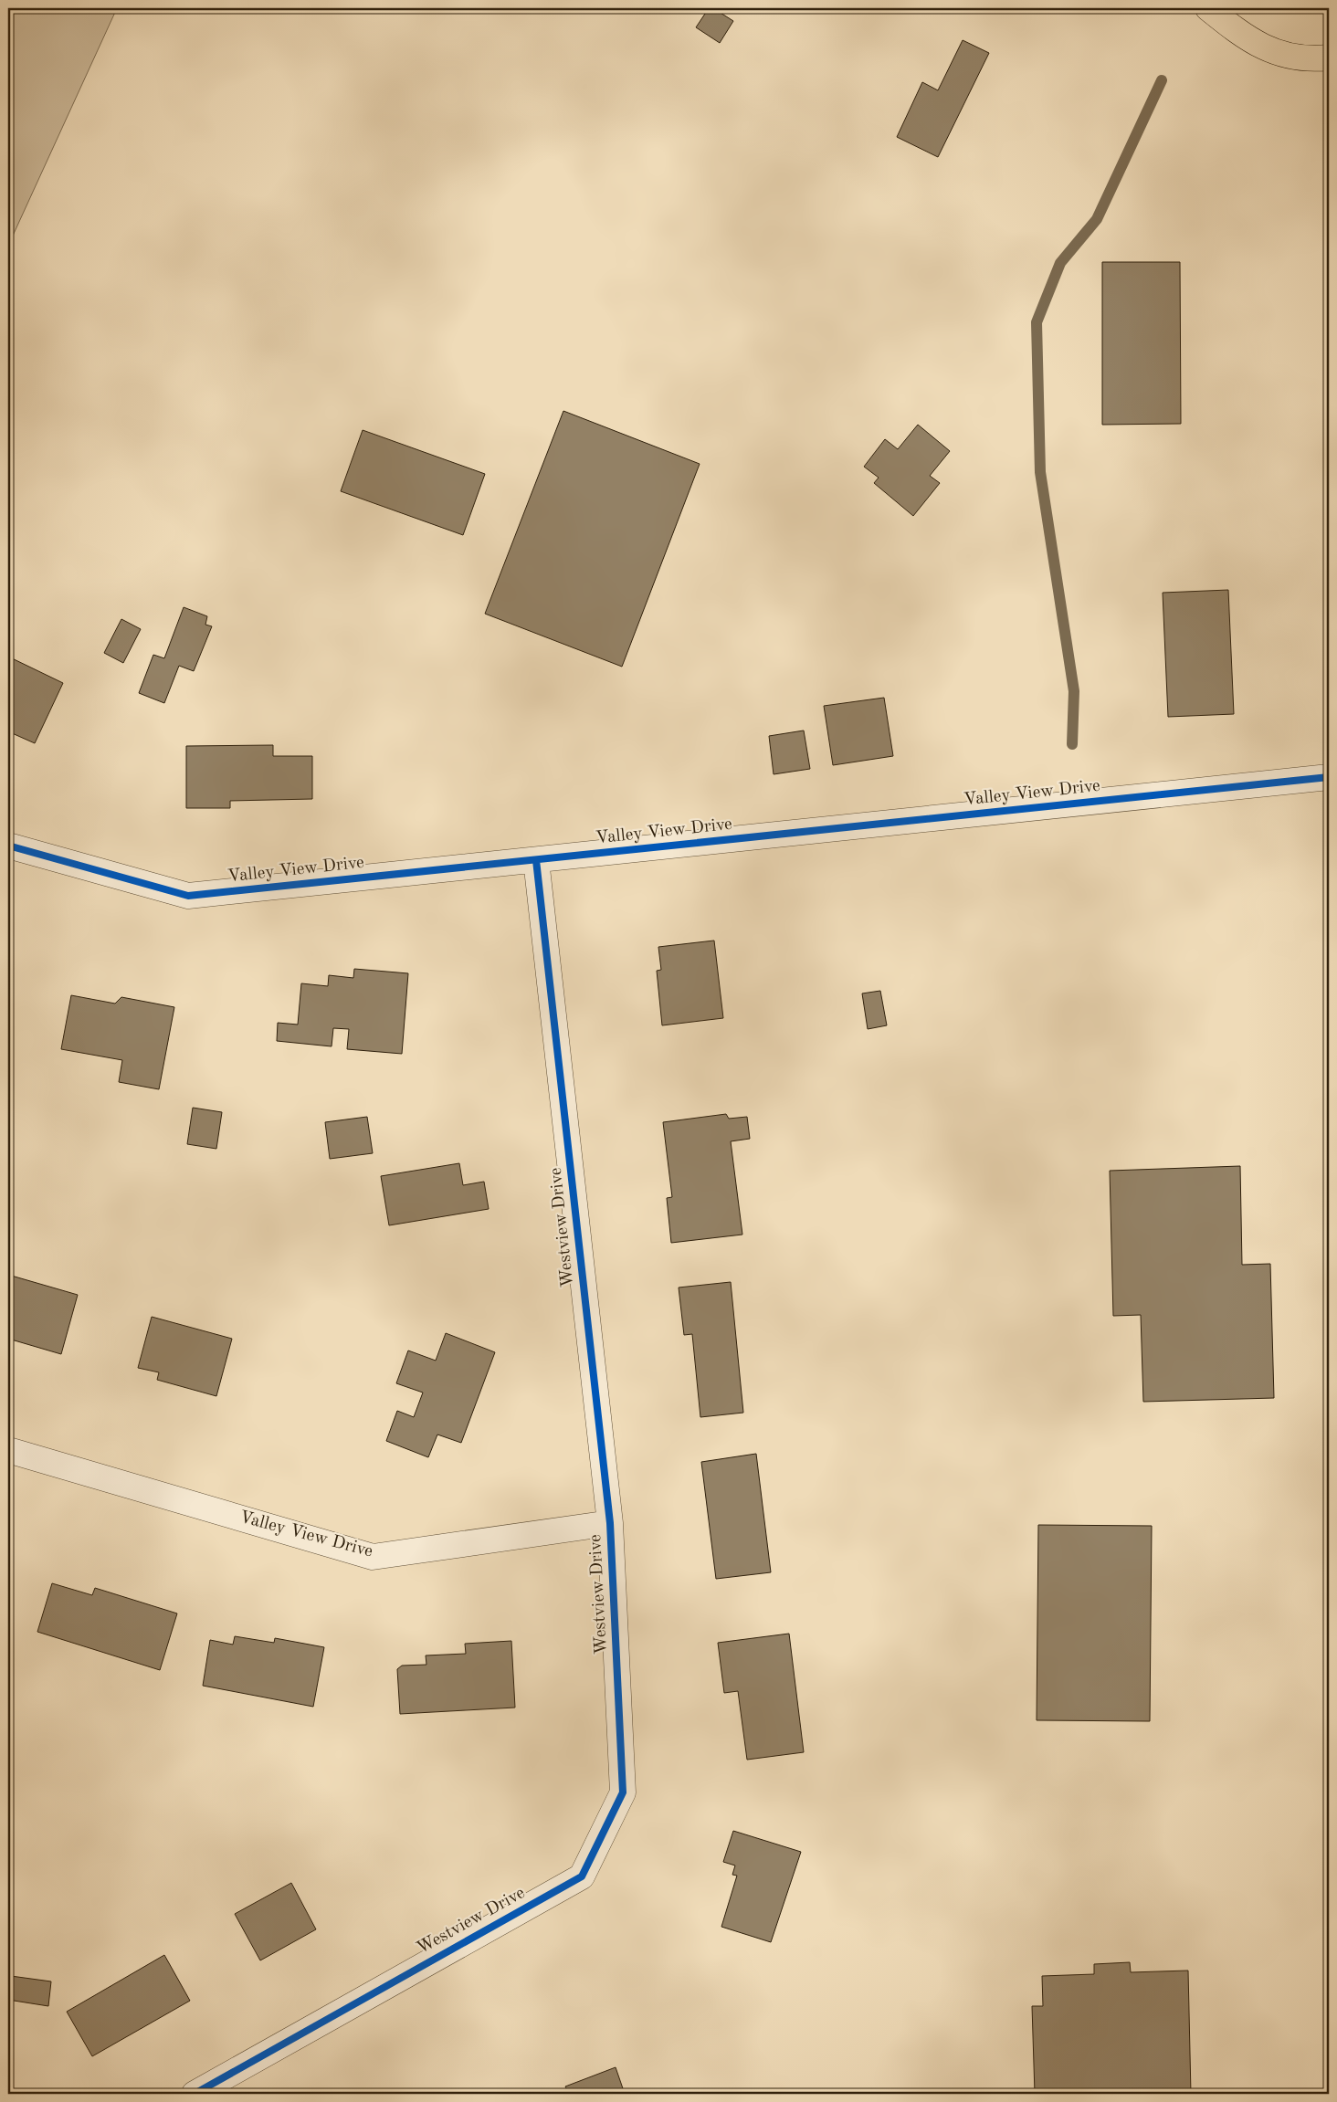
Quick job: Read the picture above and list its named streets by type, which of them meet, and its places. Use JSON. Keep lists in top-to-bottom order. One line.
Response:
{"streets":{"street":["Valley View Drive","Westview Drive"]},"crossings":[["Valley View Drive","Westview Drive"]]}
